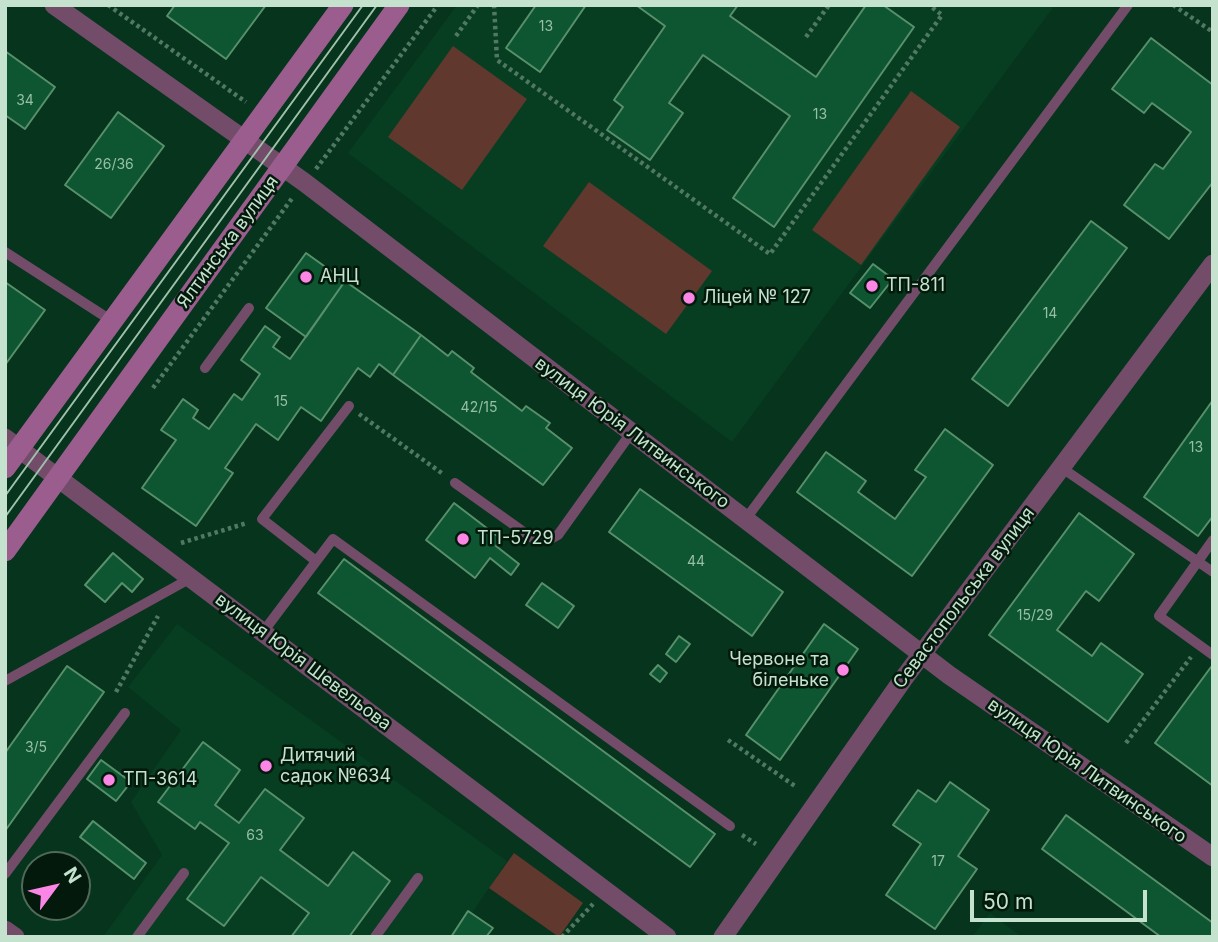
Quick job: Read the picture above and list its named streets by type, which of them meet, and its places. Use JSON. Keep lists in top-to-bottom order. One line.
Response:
{"streets":{"street":["Ялтинська вулиця","вулиця Юрія Литвинського","Севастопольська вулиця","вулиця Юрія Шевельова"]},"crossings":[["Ялтинська вулиця","вулиця Юрія Литвинського"],["Ялтинська вулиця","вулиця Юрія Шевельова"],["вулиця Юрія Литвинського","Севастопольська вулиця"]],"places":["АНЦ","ТП-811","Ліцей № 127","ТП-5729","Червоне та біленьке","Дитячий садок №634","ТП-3614"],"house_numbers":["13","34","13","26/36","14","15","42/15","13","44","15/29","3/5","63","17"],"scale_bar":"50 m","north":"top right"}
